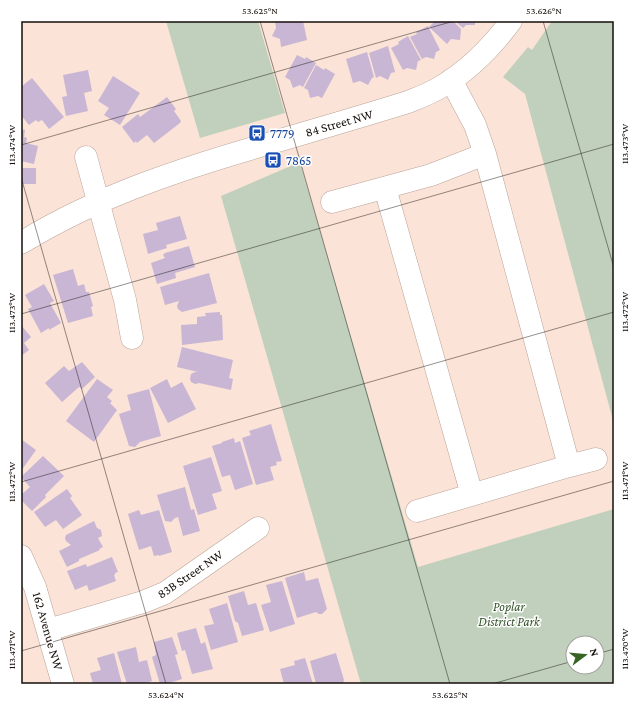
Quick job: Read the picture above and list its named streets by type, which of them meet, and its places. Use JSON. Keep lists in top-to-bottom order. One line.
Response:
{"streets":{"street":["84 Street NW","83B Street NW","162 Avenue NW"]},"crossings":[["83B Street NW","162 Avenue NW"]],"parks":["Poplar District Park"],"places":{"bus stop":["7779","7865"]},"north":"right","coordinates":["53.625°N","53.626°N","113.473°W","113.474°W","113.472°W","113.471°W","113.470°W","53.624°N"]}
